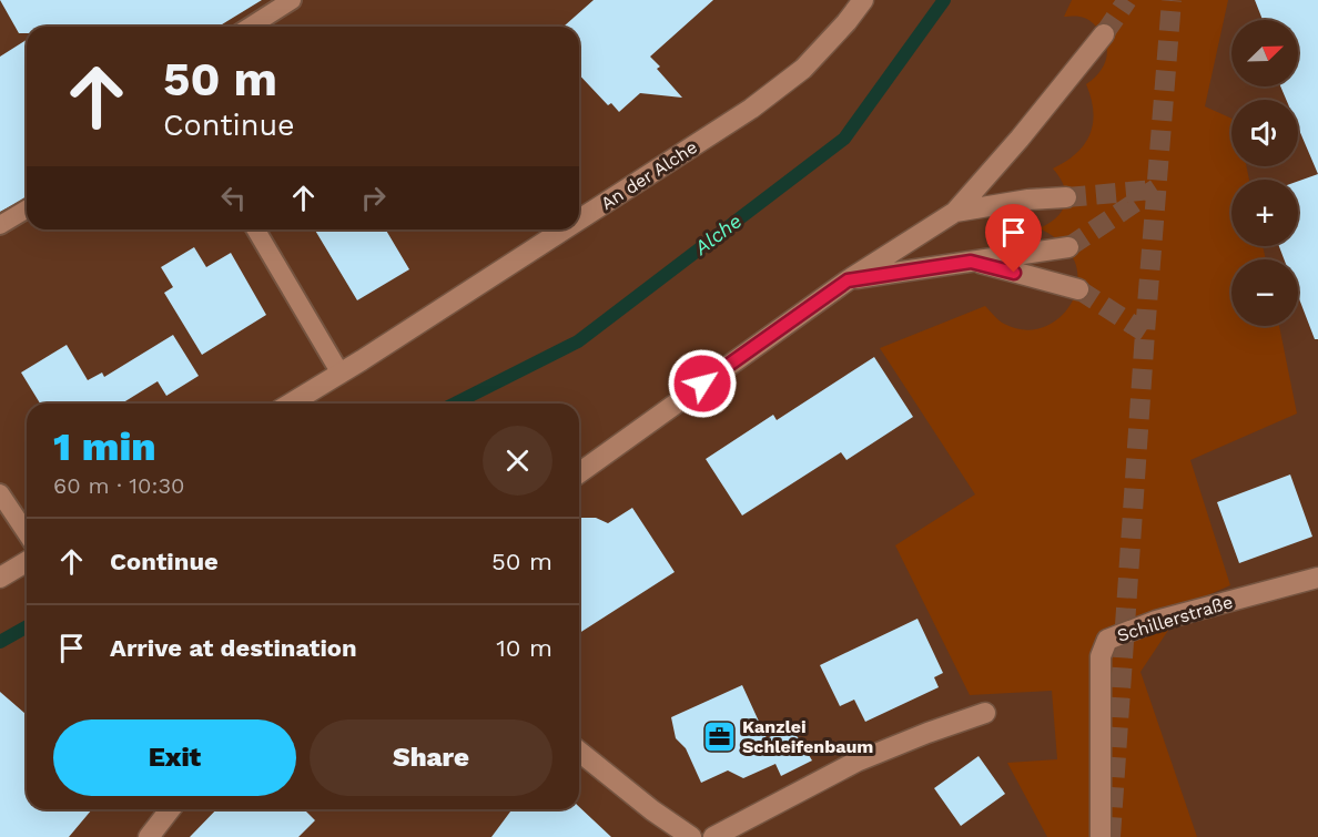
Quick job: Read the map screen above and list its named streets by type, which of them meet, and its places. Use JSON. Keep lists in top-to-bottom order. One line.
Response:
{"streets":{"street":["An der Alche","Schillerstraße"]},"water":["Alche"],"places":{"office":["Kanzlei Schleifenbaum"]},"north":"top right","page":{"map_buttons":["+","−"],"turn":["50 m","Continue"],"heading":["1 min","60 m · 10:30"],"list":[{"name":"Continue","value":"50 m"},{"name":"Arrive at destination","value":"10 m"}],"buttons":["Exit","Share"]}}
